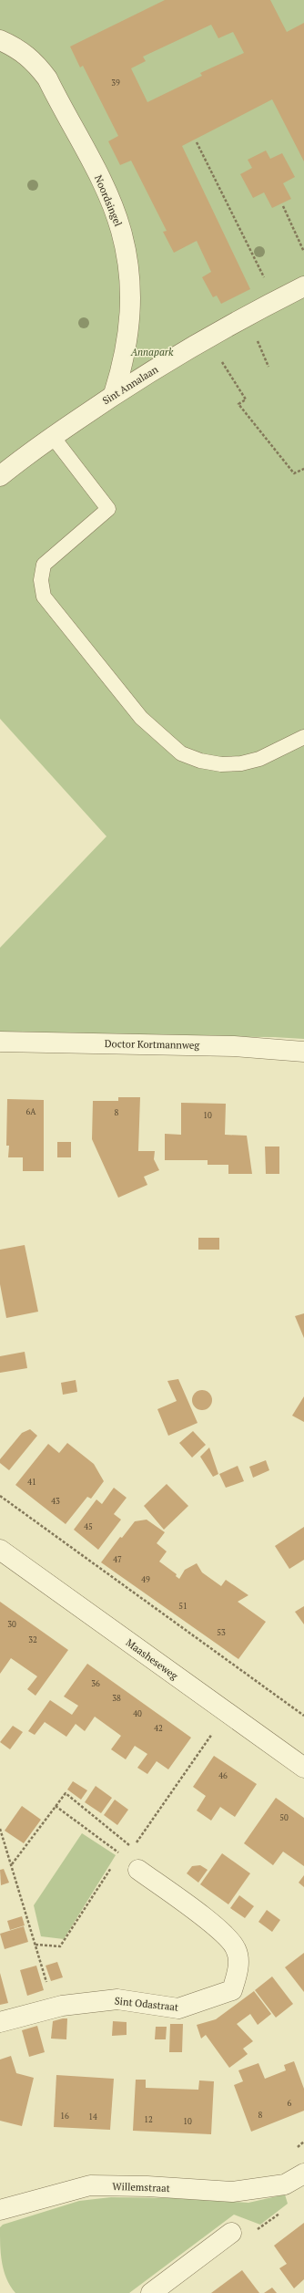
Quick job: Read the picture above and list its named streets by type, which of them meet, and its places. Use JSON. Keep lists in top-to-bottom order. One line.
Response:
{"streets":{"street":["Noordsingel","Sint Annalaan","Doctor Kortmannweg","Maasheseweg","Sint Odastraat","Willemstraat"]},"crossings":[["Noordsingel","Sint Annalaan"]],"parks":["Annapark"],"house_numbers":["39","6A","8","10","41","43","45","47","49","51","30","53","32","36","38","40","42","46","50","6","8","16","14","12","10"]}
